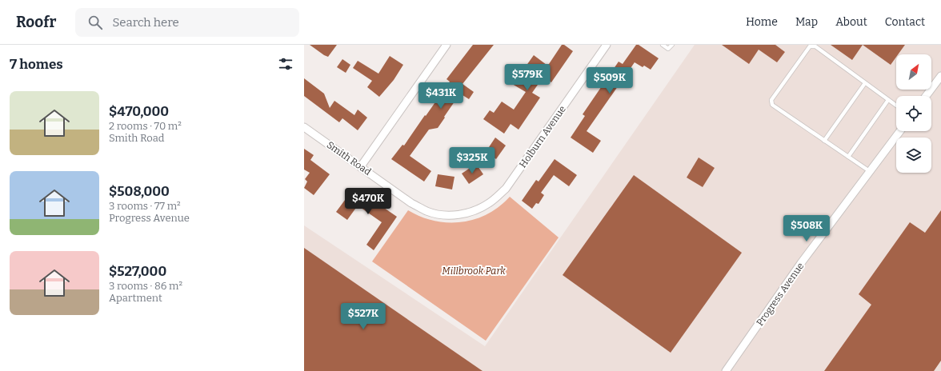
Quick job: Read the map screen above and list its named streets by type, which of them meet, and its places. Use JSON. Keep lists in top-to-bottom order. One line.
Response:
{"streets":{"street":["Holburn Avenue","Smith Road","Progress Avenue"]},"crossings":[["Holburn Avenue","Smith Road"]],"parks":["Millbrook Park"],"north":"top right","page":{"header":"Roofr","search":"Search here","nav":["Home","Map","About","Contact"],"heading":"7 homes","price":["$579K","$509K","$431K","$325K","$470K","$508K","$527K"],"list":[{"name":"$470,000","note":"2 rooms · 70 m² · Smith Road"},{"name":"$508,000","note":"3 rooms · 77 m² · Progress Avenue"},{"name":"$527,000","note":"3 rooms · 86 m² · Apartment"}]}}
